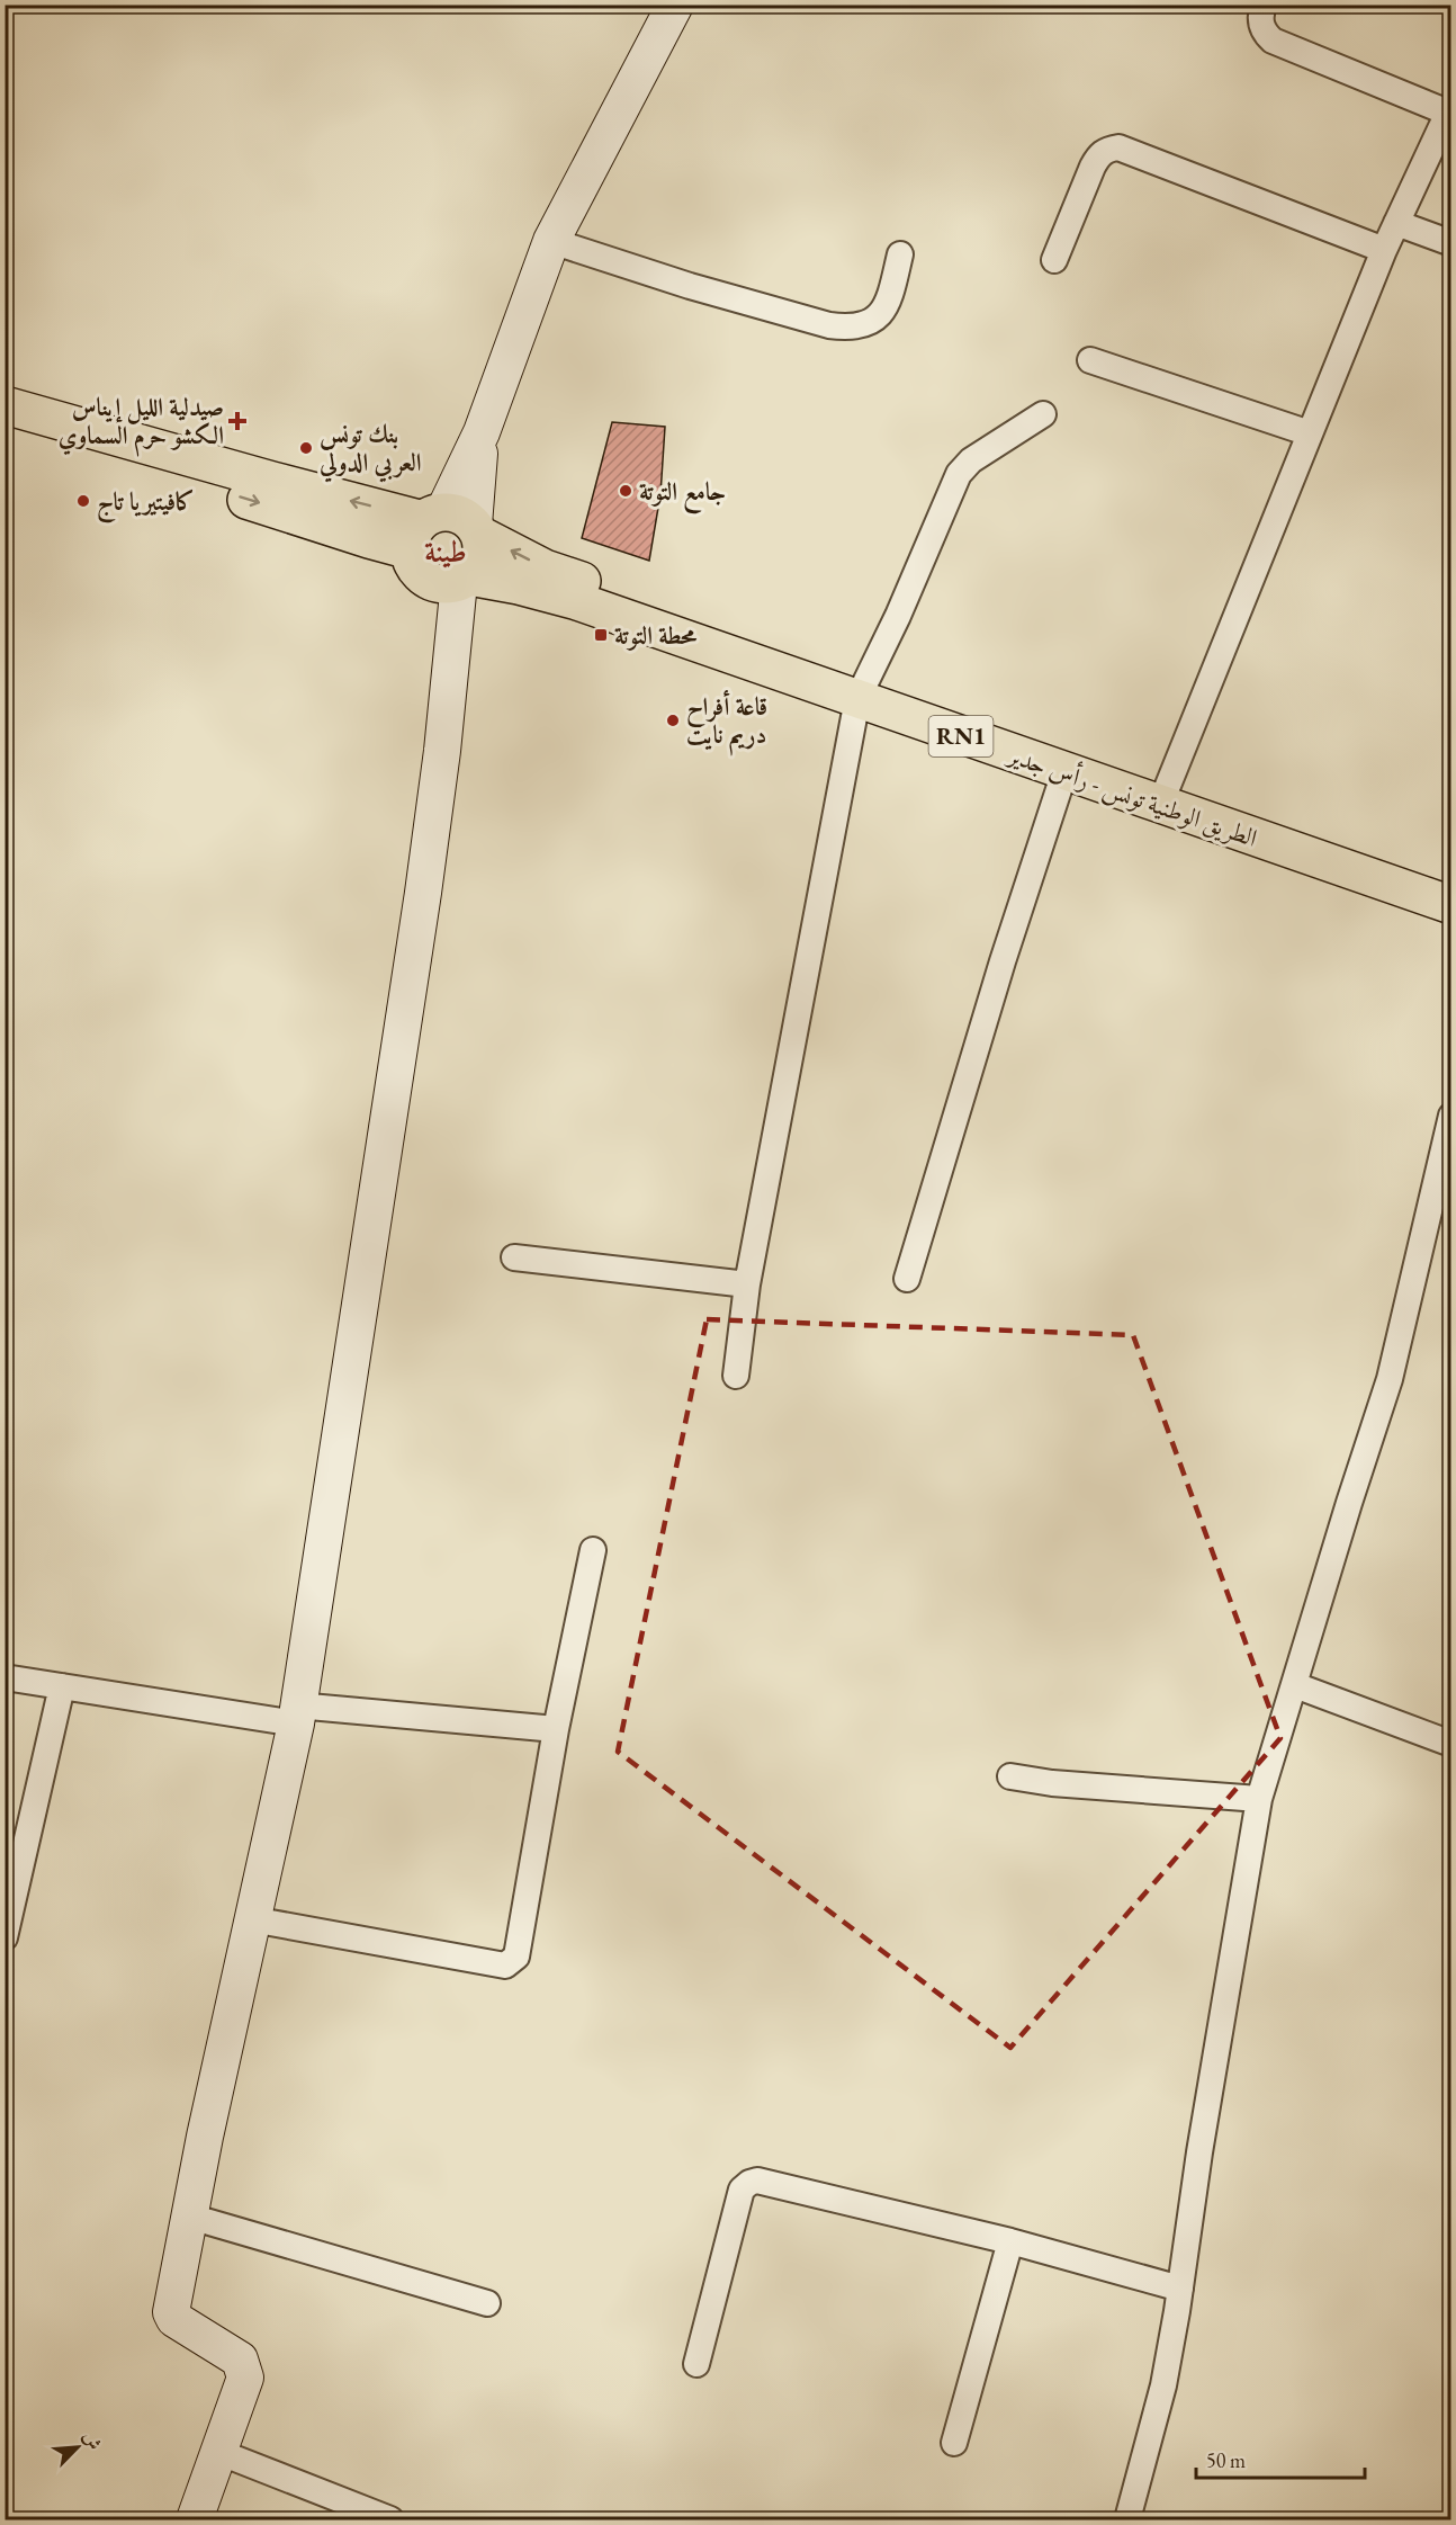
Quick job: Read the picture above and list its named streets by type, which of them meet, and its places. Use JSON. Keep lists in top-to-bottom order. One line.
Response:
{"streets":{"highway":["RN1","الطريق الوطنية تونس - رأس جدير"]},"crossings":[["RN1","الطريق الوطنية تونس - رأس جدير"]],"districts":["طينة"],"places":{"health":["صيدلية الليل إيناس الكشو حرم السماوي"],"other":["بنك تونس العربي الدولي","جامع التوتة","كافيتيريا تاج","قاعة أفراح دريم نايت"],"transit":["محطة التوتة"]},"scale_bar":"50 m","north":"top right"}
